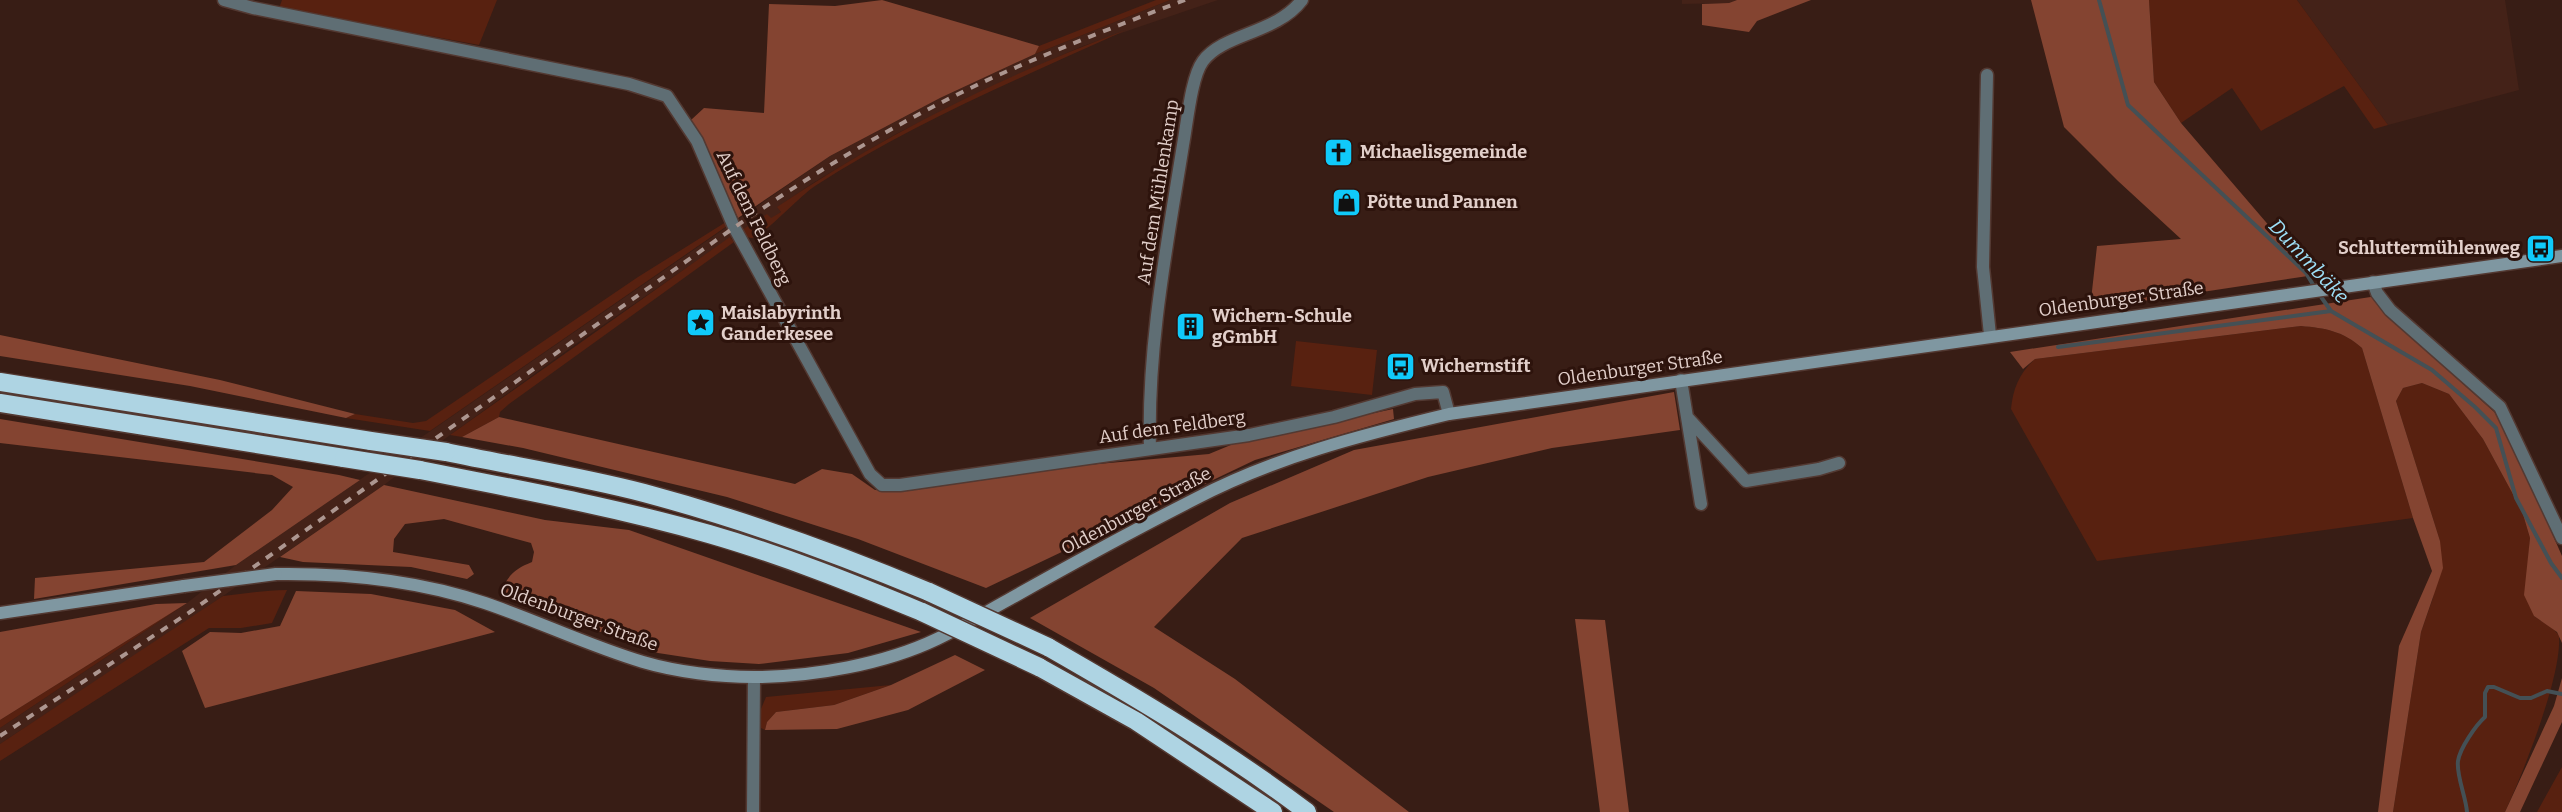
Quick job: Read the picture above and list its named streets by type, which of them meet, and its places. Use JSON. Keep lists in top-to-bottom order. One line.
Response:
{"streets":{"main road":["Oldenburger Straße"],"street":["Auf dem Mühlenkamp","Auf dem Feldberg"]},"crossings":[["Auf dem Mühlenkamp","Auf dem Feldberg"],["Auf dem Feldberg","Oldenburger Straße"]],"water":["Dummbäke"],"places":{"church":["Michaelisgemeinde"],"shop":["Pötte und Pannen"],"bus stop":["Schluttermühlenweg","Wichernstift"],"place":["Maislabyrinth Ganderkesee"],"building":["Wichern-Schule gGmbH"]}}
